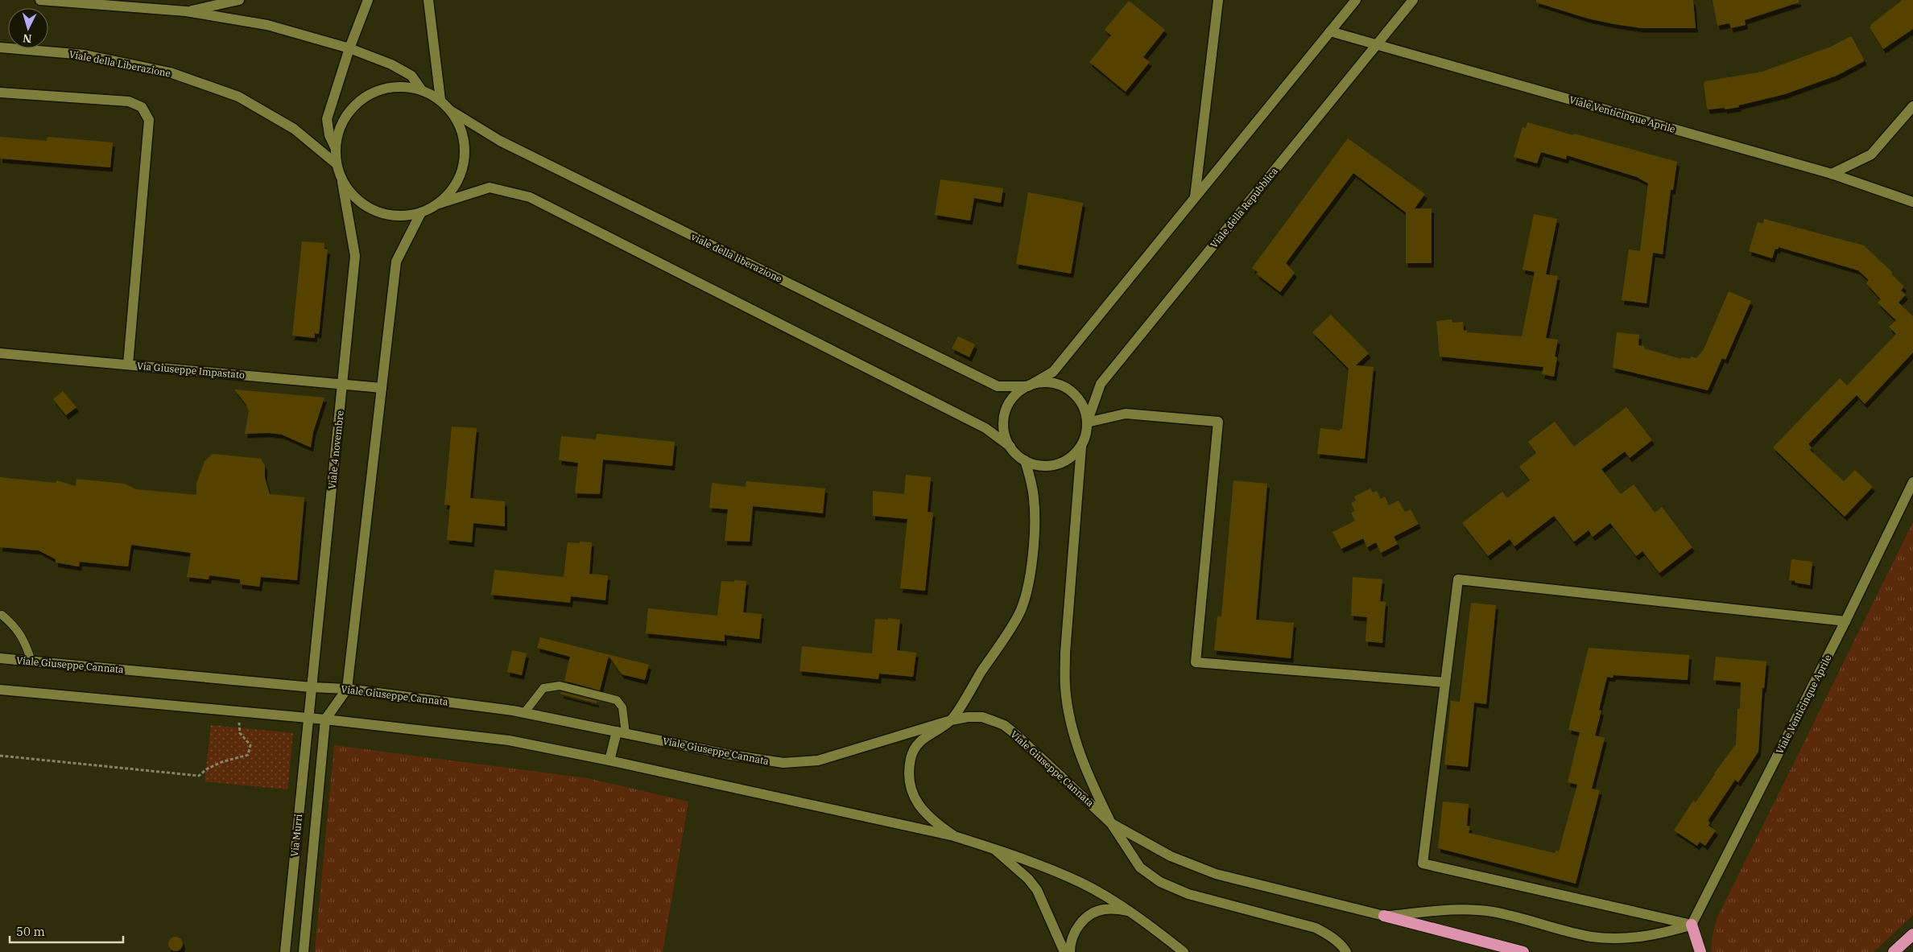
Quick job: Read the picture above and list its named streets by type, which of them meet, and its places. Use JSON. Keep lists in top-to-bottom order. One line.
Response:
{"streets":{"street":["Viale della Liberazione","Viale Venticinque Aprile","Viale della Repubblica","viale della liberazione","Via Giuseppe Impastato","Viale 4 novembre","Viale Giuseppe Cannata","Via Murri"]},"crossings":[["Viale della Liberazione","viale della liberazione"],["Viale della Liberazione","Viale 4 novembre"],["Viale Venticinque Aprile","Viale della Repubblica"],["Viale della Repubblica","viale della liberazione"],["viale della liberazione","Viale 4 novembre"],["Via Giuseppe Impastato","Viale 4 novembre"],["Viale 4 novembre","Viale Giuseppe Cannata"],["Viale 4 novembre","Via Murri"]],"scale_bar":"50 m","north":"bottom"}
